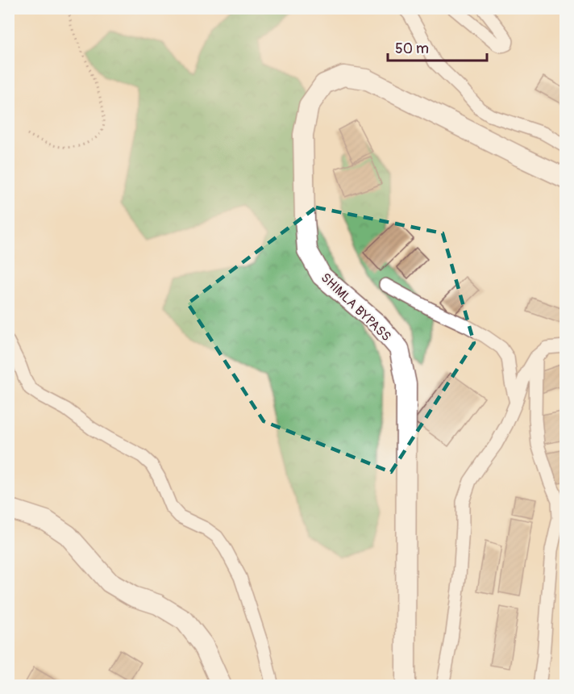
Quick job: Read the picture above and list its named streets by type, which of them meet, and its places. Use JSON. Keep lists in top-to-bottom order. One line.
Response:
{"streets":{"highway":["SHIMLA BYPASS"]},"scale_bar":"50 m"}
